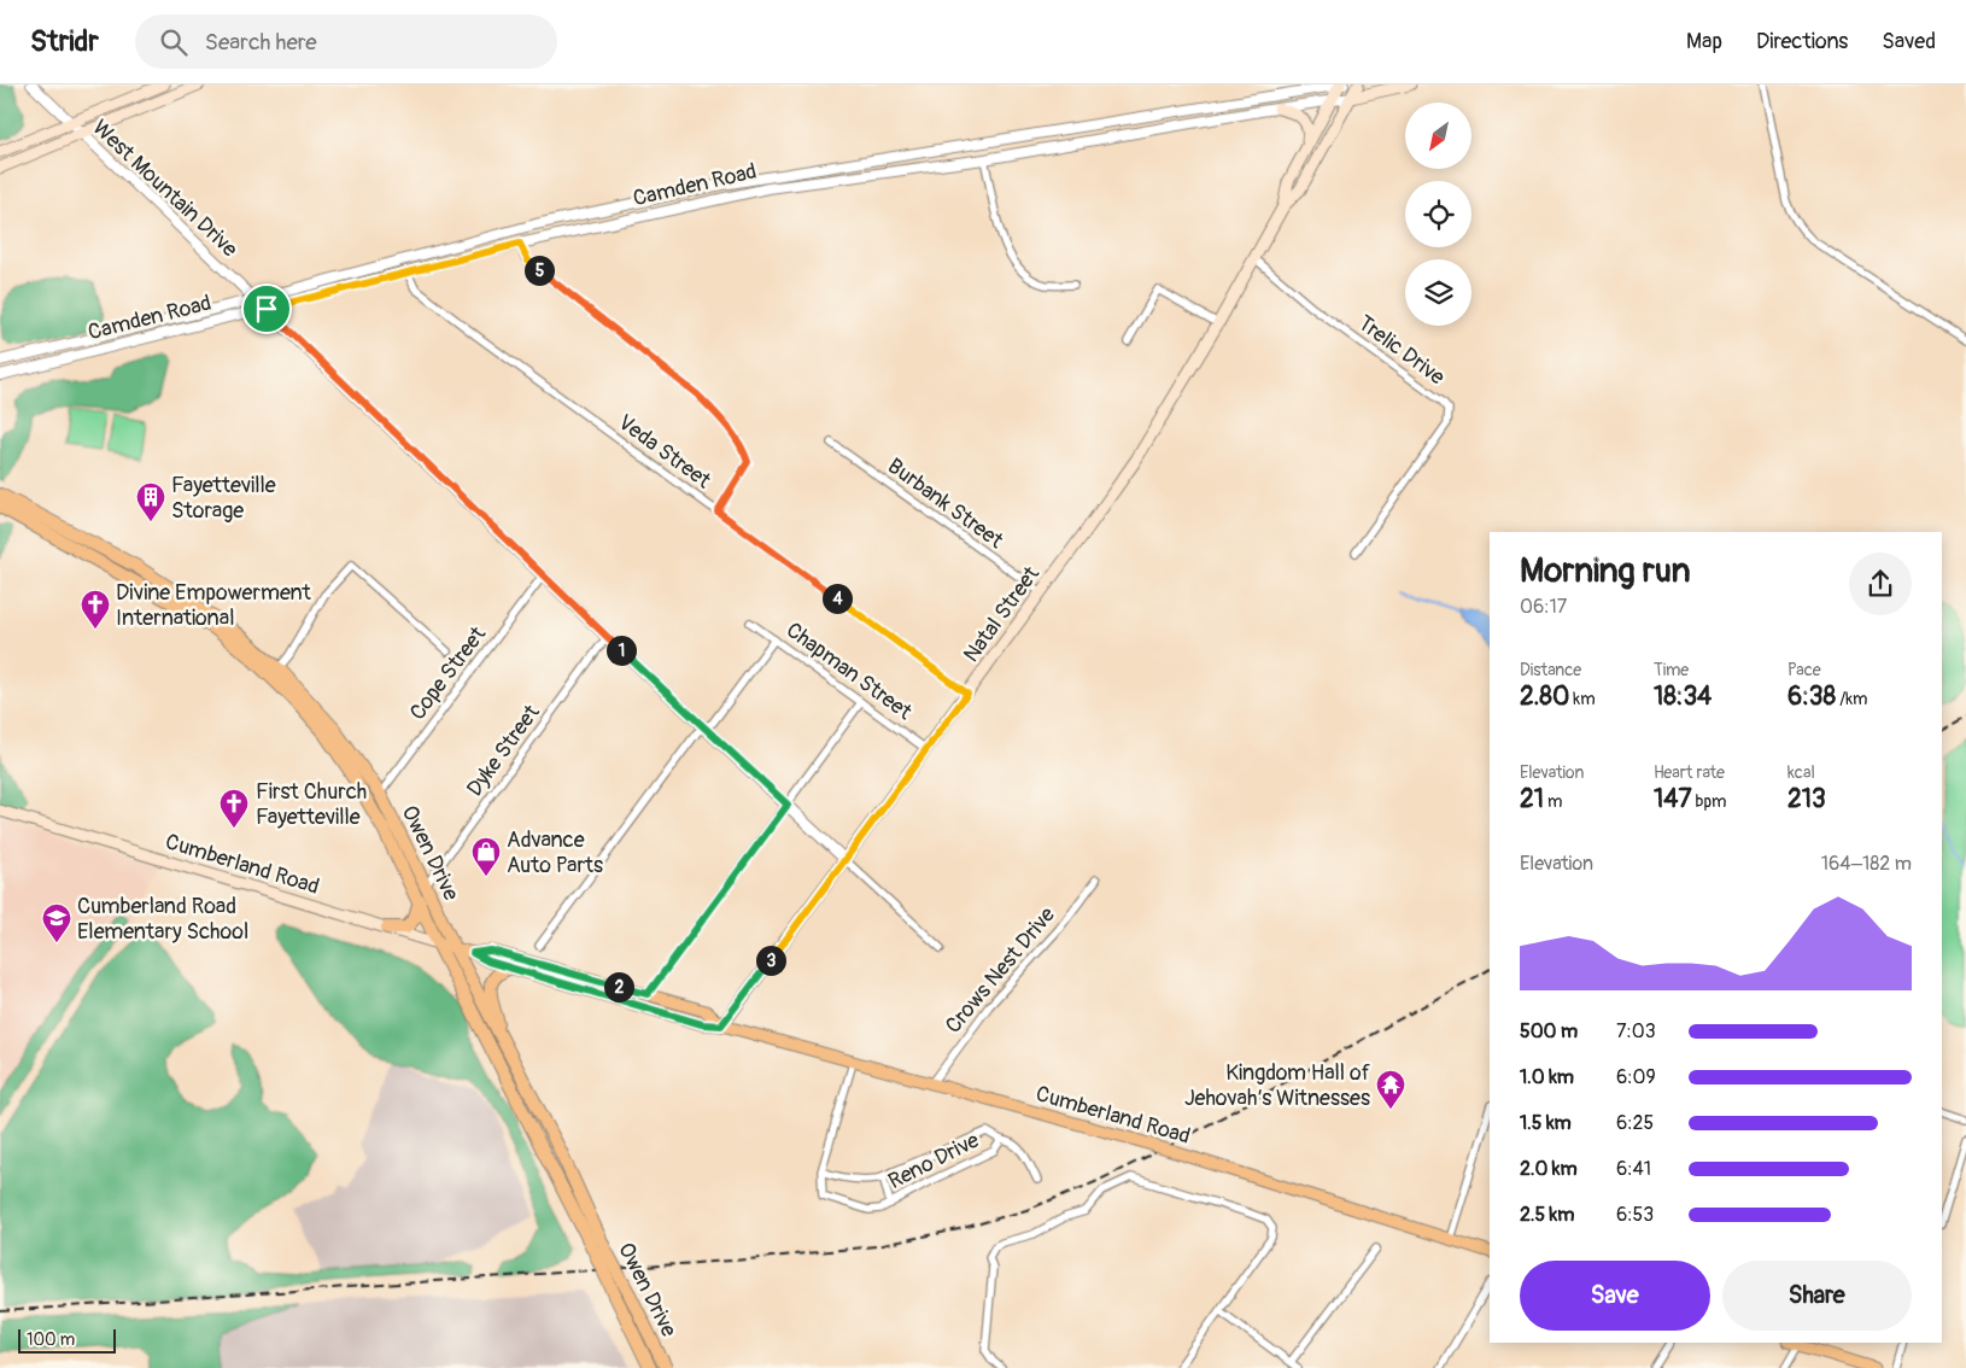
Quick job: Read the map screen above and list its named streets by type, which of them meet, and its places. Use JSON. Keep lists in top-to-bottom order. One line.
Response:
{"streets":{"highway":["Owen Drive"],"main road":["Camden Road","Natal Street","Cumberland Road"],"street":["West Mountain Drive","Trelic Drive","Veda Street","Burbank Street","Chapman Street","Cope Street","Dyke Street","Crows Nest Drive","Reno Drive"]},"crossings":[["Camden Road","West Mountain Drive"],["Camden Road","Veda Street"],["Camden Road","Natal Street"],["West Mountain Drive","Natal Street"],["West Mountain Drive","Cope Street"],["West Mountain Drive","Dyke Street"],["Trelic Drive","Natal Street"],["Veda Street","Natal Street"],["Burbank Street","Natal Street"],["Natal Street","Chapman Street"],["Natal Street","Cumberland Road"],["Cope Street","Owen Drive"],["Dyke Street","Owen Drive"],["Owen Drive","Cumberland Road"],["Cumberland Road","Crows Nest Drive"]],"places":{"building":["Fayetteville Storage"],"church":["Divine Empowerment International","First Church Fayetteville"],"shop":["Advance Auto Parts"],"school or university":["Cumberland Road Elementary School"],"temple":["Kingdom Hall of Jehovah’s Witnesses"]},"scale_bar":"100 m","north":"bottom left","page":{"header":"Stridr","search":"Search here","nav":["Map","Directions","Saved"],"pins":["5","4","1","3","2"],"heading":["Morning run","06:17"],"stats":[["Distance","2.80 km"],["Time","18:34"],["Pace","6:38 /km"],["Elevation","21 m"],["Heart rate","147 bpm"],["kcal","213"]],"chart":["Elevation","164–182 m"],"list":[{"name":"500 m","note":"7:03"},{"name":"1.0 km","note":"6:09"},{"name":"1.5 km","note":"6:25"},{"name":"2.0 km","note":"6:41"},{"name":"2.5 km","note":"6:53"}],"buttons":["Save","Share"],"scale":"100 m"}}
